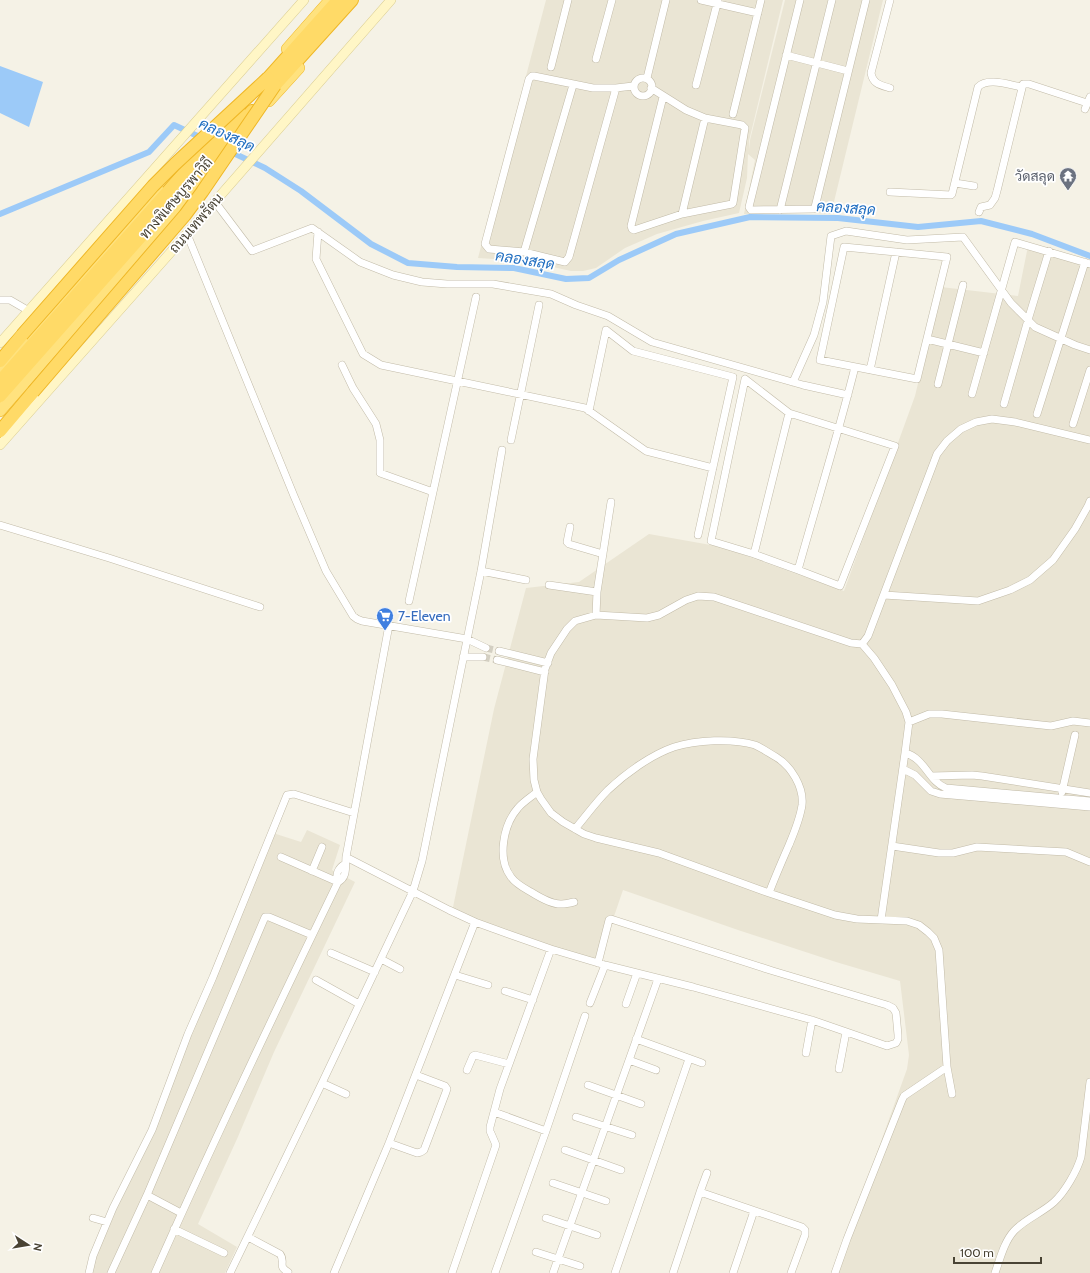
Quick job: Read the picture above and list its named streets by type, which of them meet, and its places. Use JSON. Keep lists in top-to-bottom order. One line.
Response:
{"streets":{"highway":["ทางพิเศษบูรพาวิถี","ถนนเทพรัตน"]},"water":["คลองสลุด"],"places":{"temple":["วัดสลุด"],"supermarket":["7-Eleven"]},"scale_bar":"100 m","north":"right"}
